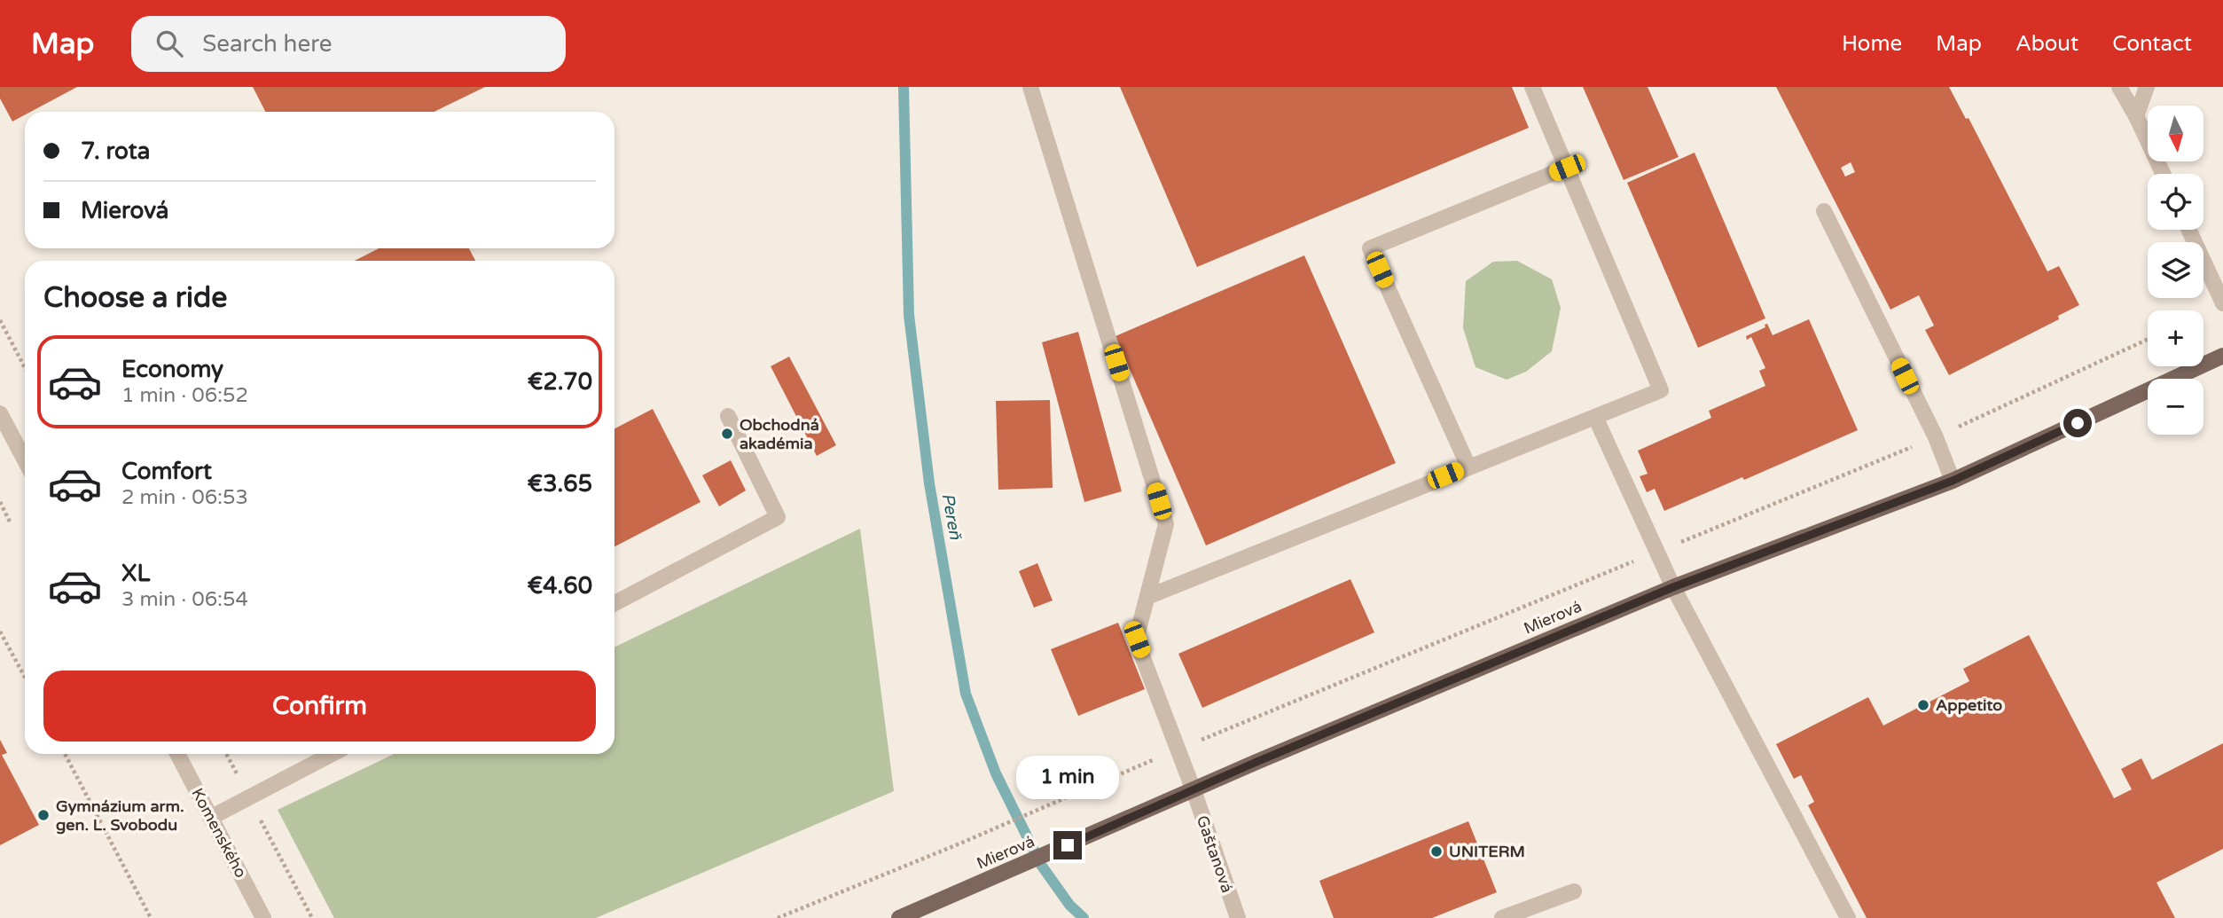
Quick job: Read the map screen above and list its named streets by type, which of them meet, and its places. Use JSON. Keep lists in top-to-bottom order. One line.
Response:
{"streets":{"main road":["Mierová"],"street":["Komenského","Gaštanová"]},"crossings":[["Mierová","Gaštanová"]],"water":["Pereň"],"places":["Obchodná akadémia","Appetito","Gymnázium arm. gen. L. Svobodu","UNITERM"],"north":"bottom","page":{"header":"Map","search":"Search here","nav":["Home","Map","About","Contact"],"map_buttons":["+","−"],"banner":["7. rota","Mierová"],"heading":"Choose a ride","list":[{"name":"Economy","note":"1 min · 06:52","value":"€2.70"},{"name":"Comfort","note":"2 min · 06:53","value":"€3.65"},{"name":"XL","note":"3 min · 06:54","value":"€4.60"}],"buttons":"Confirm","bubble":"1 min"}}
